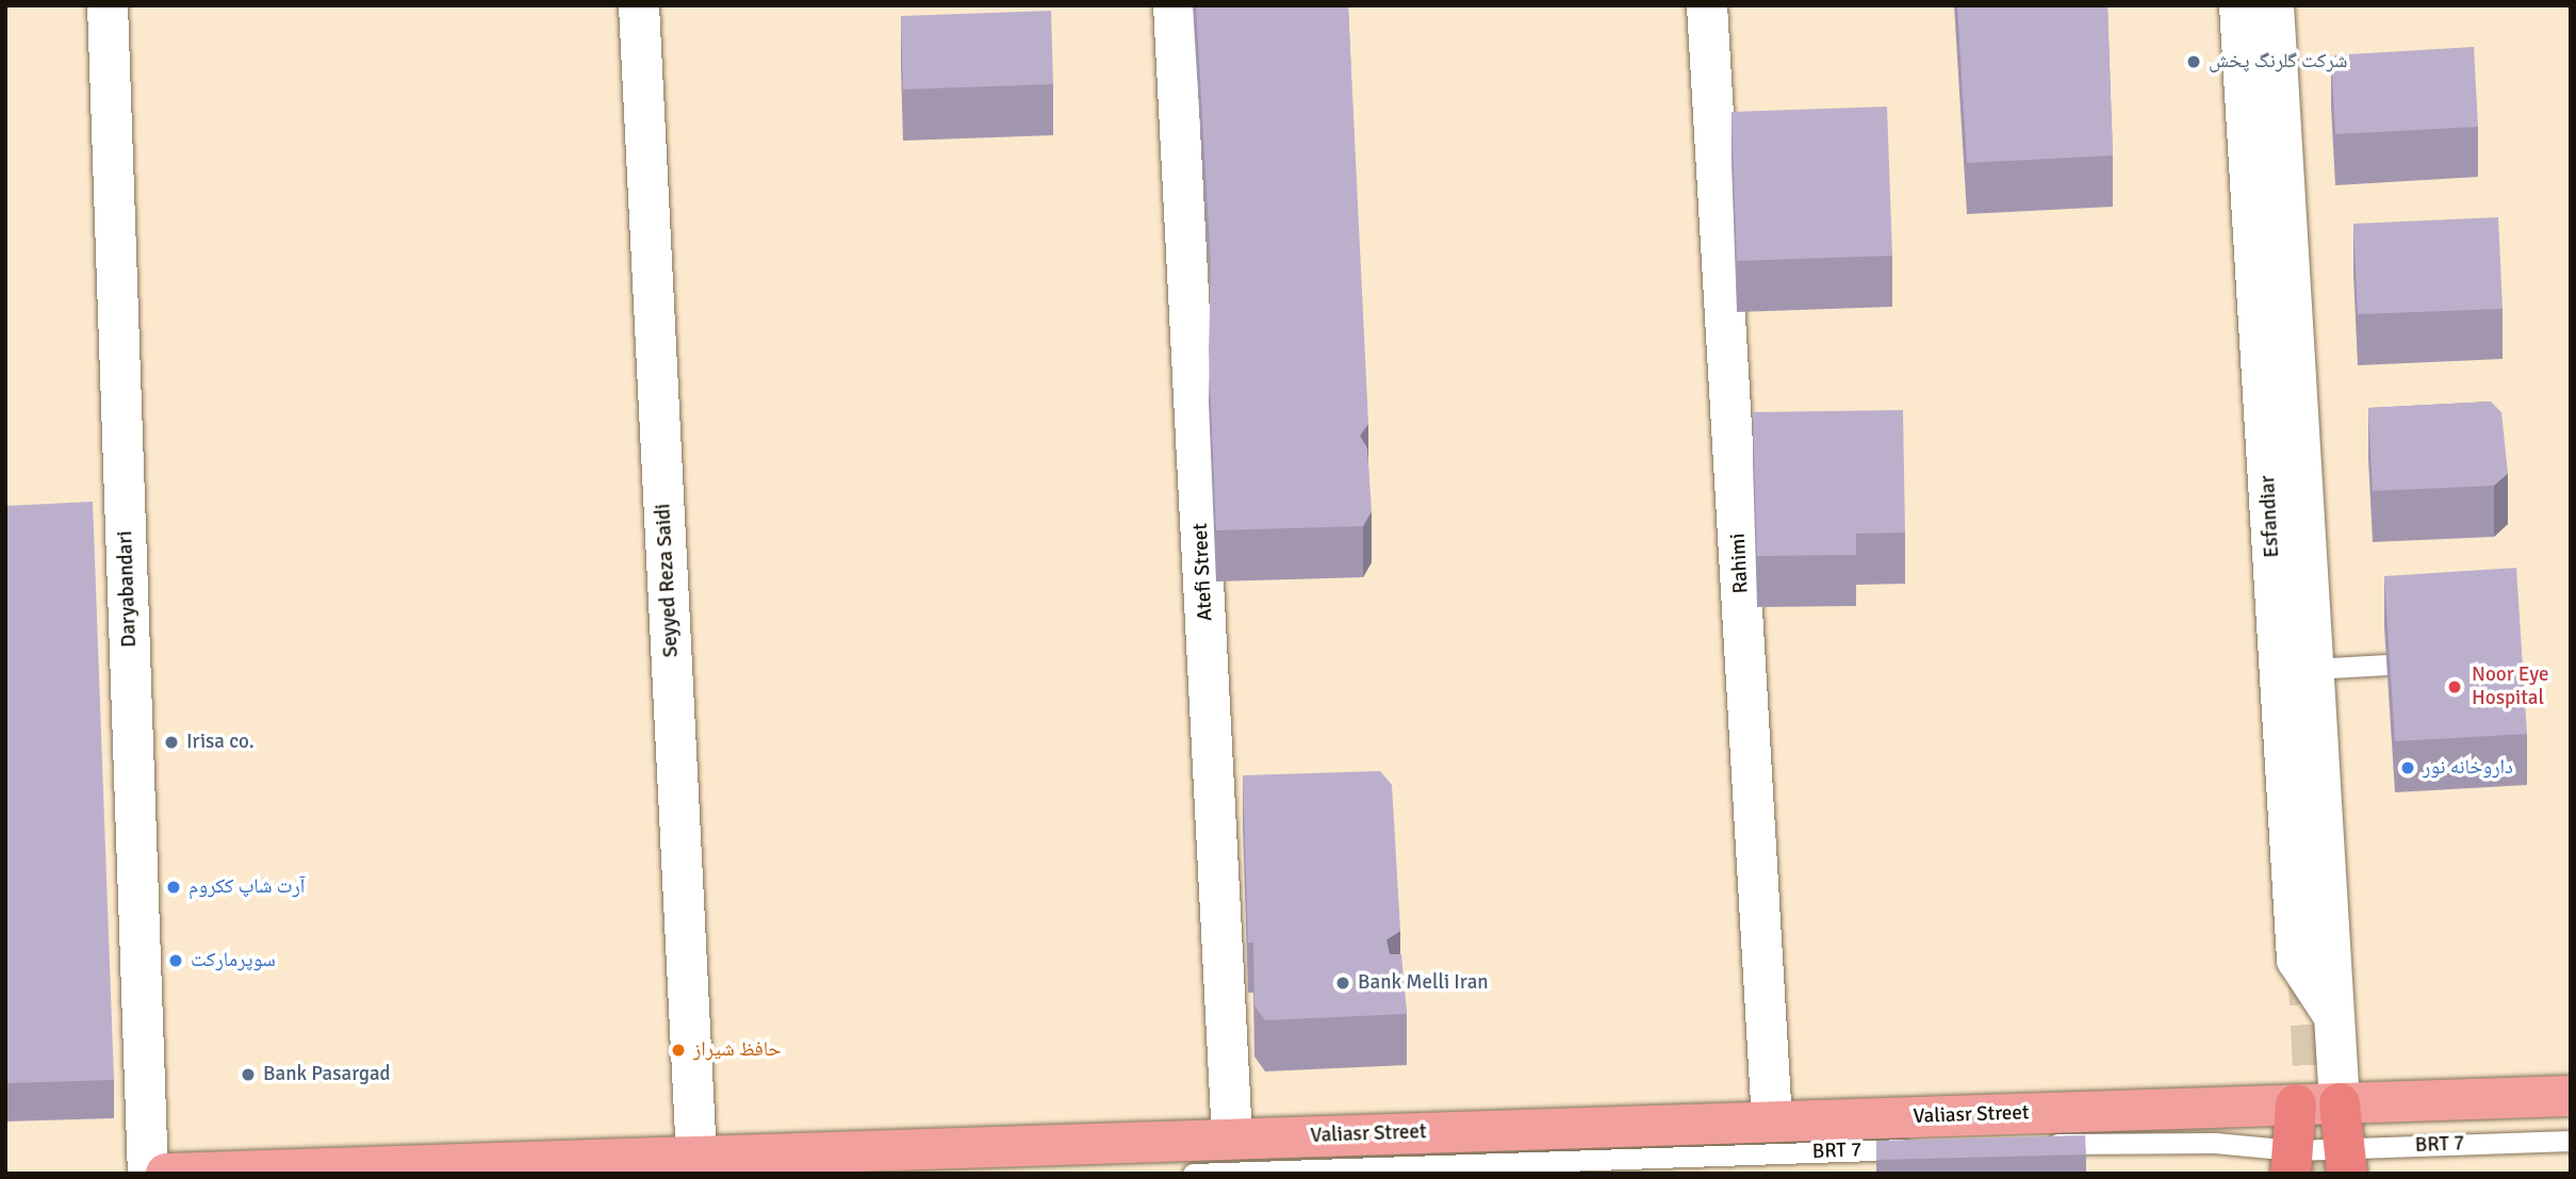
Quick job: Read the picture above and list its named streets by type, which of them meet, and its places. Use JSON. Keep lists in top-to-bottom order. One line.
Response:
{"streets":{"main road":["Valiasr Street"],"street":["Esfandiar","Rahimi","Atefi Street","Seyyed Reza Saidi","Daryabandari"],"lane":["BRT 7"]},"crossings":[["Esfandiar","Valiasr Street"],["Rahimi","Valiasr Street"],["Atefi Street","Valiasr Street"],["Seyyed Reza Saidi","Valiasr Street"]],"places":["شرکت گلرنگ پخش","Noor Eye Hospital","Irisa co.","داروخانه نور","آرت شاپ ککروم","سوپرمارکت","Bank Melli Iran","حافظ شیراز","Bank Pasargad"]}
